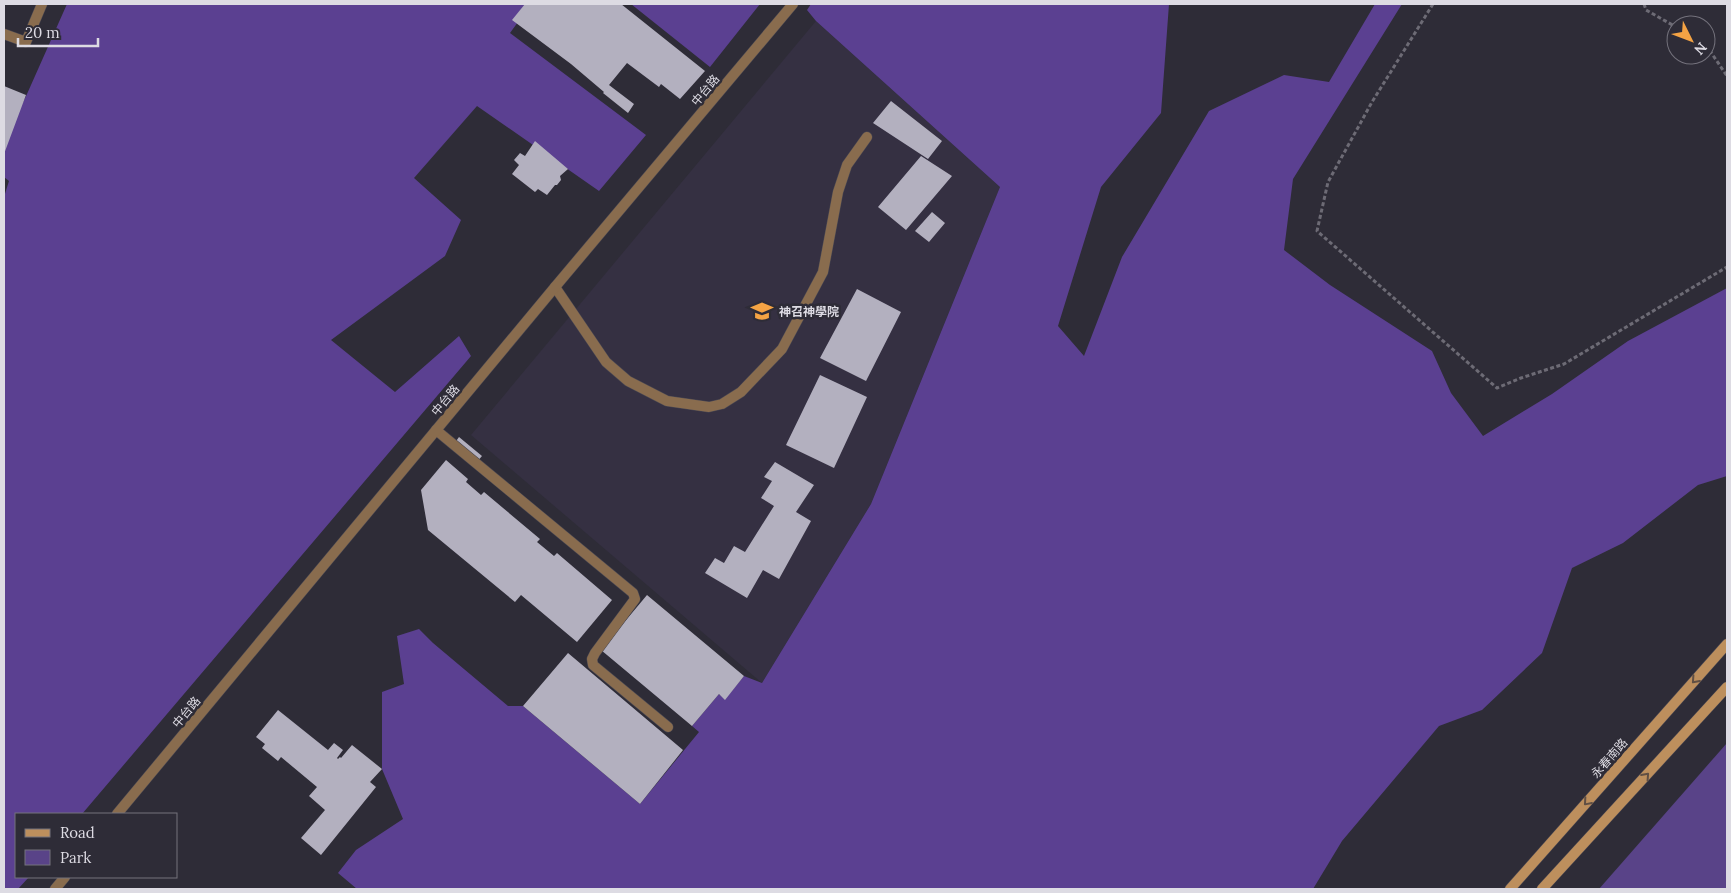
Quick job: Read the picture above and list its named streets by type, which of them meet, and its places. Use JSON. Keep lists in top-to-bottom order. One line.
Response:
{"streets":{"street":["中台路","永春南路"]},"places":{"school or university":["神召神學院"]},"legend":["Road","Park"],"scale_bar":"20 m","north":"bottom right"}
